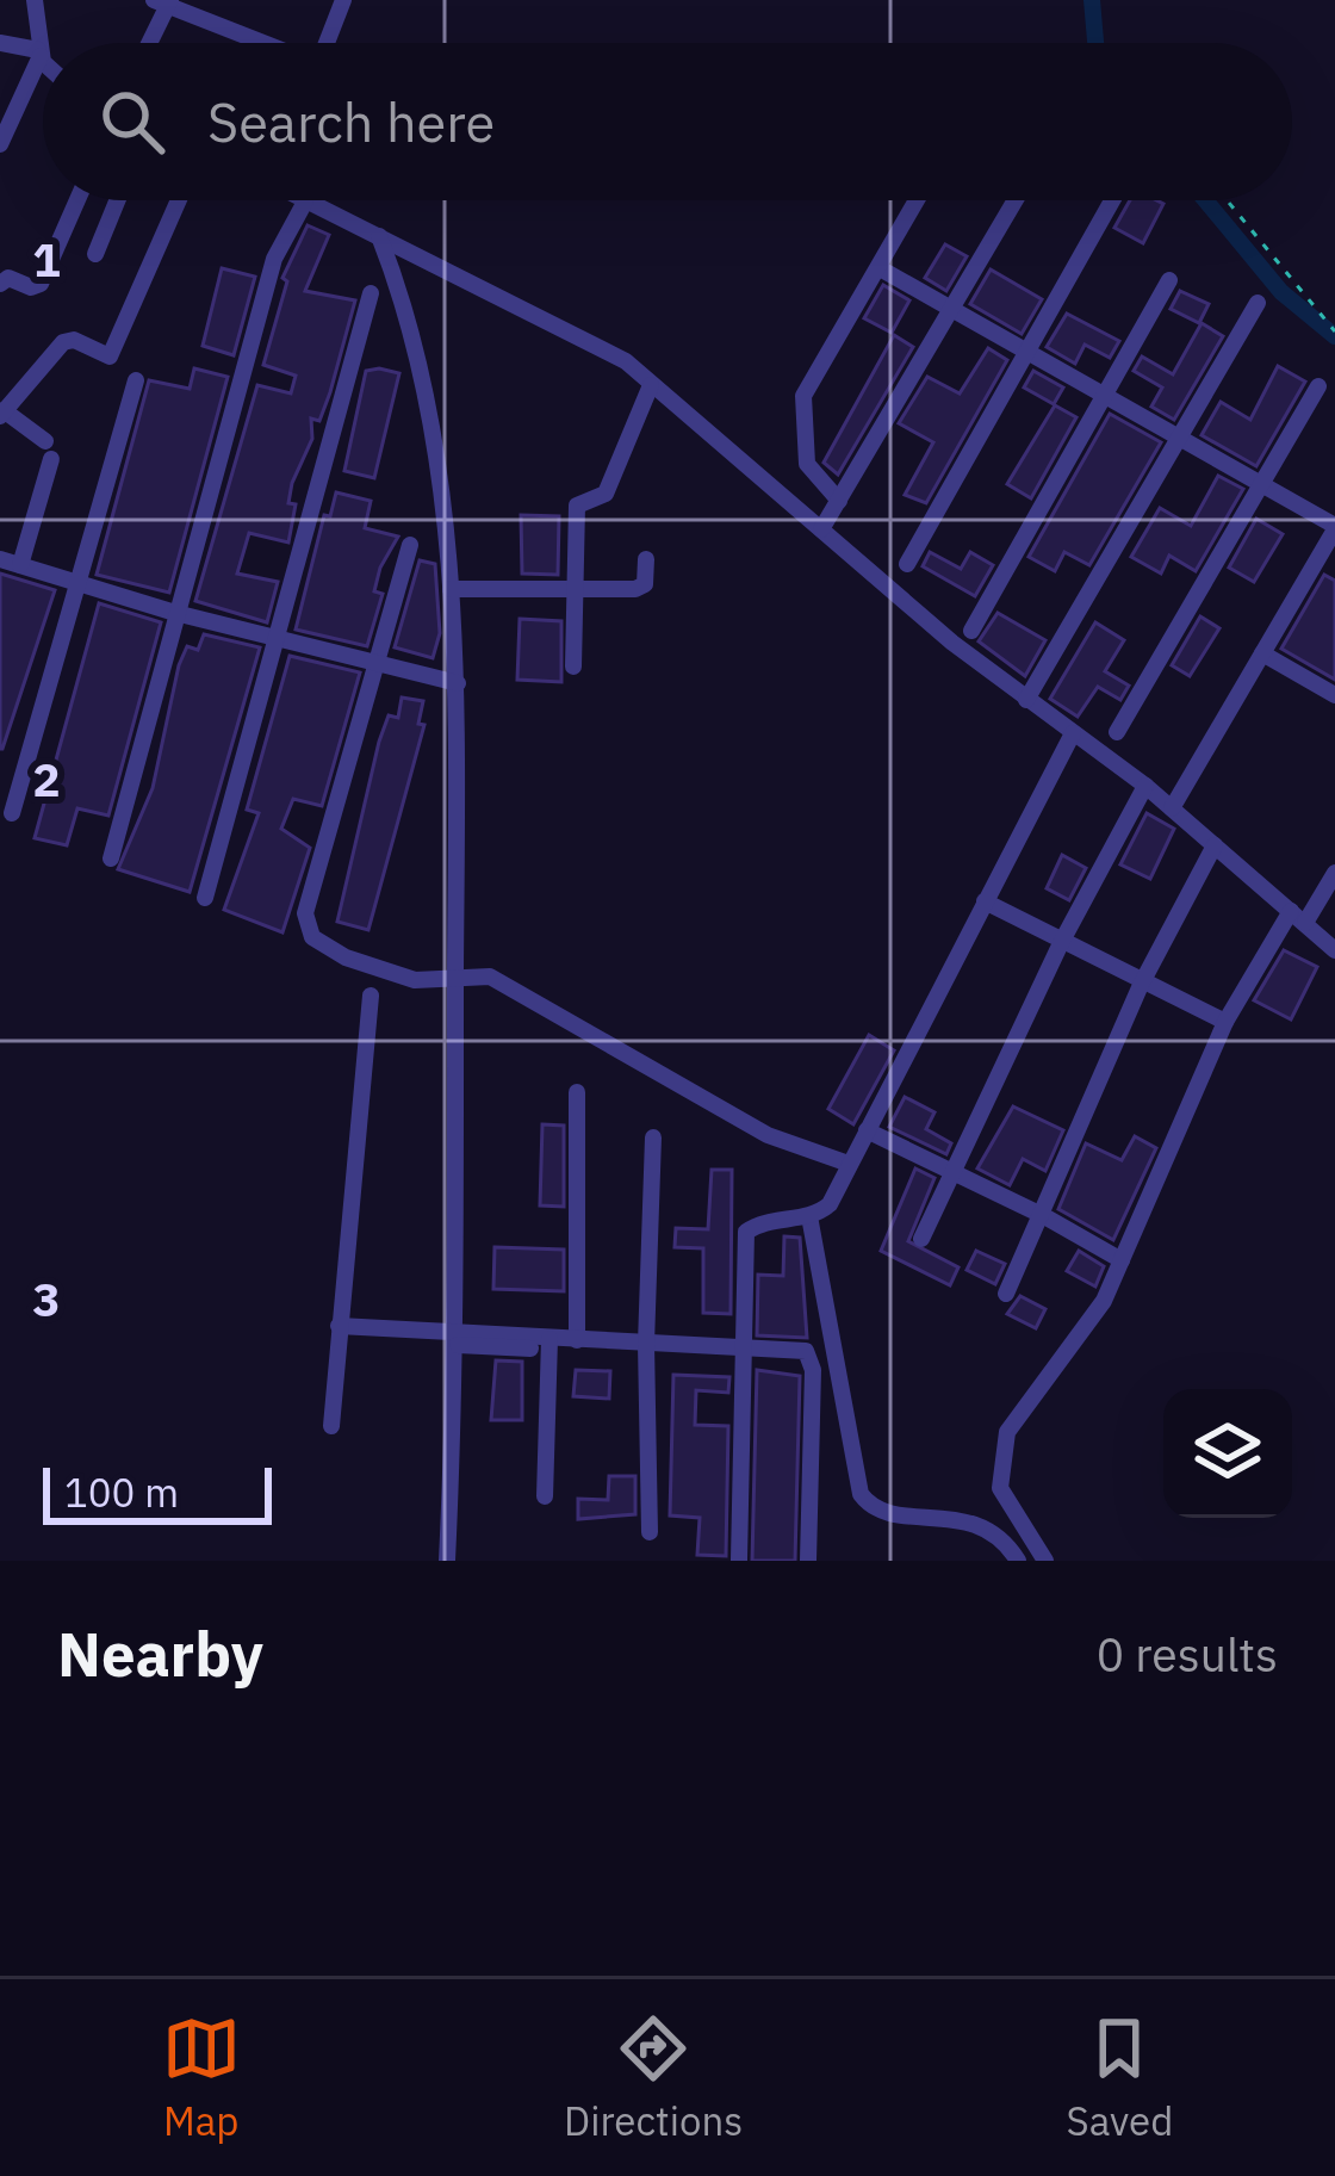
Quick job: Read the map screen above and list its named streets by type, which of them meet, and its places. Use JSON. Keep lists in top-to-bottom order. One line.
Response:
{"scale_bar":"100 m","page":{"search":"Search here","scale":"100 m","heading":["Nearby","0 results"],"nav":["Map","Directions","Saved"]},"grid":{"rows":["1","2","3"]}}
